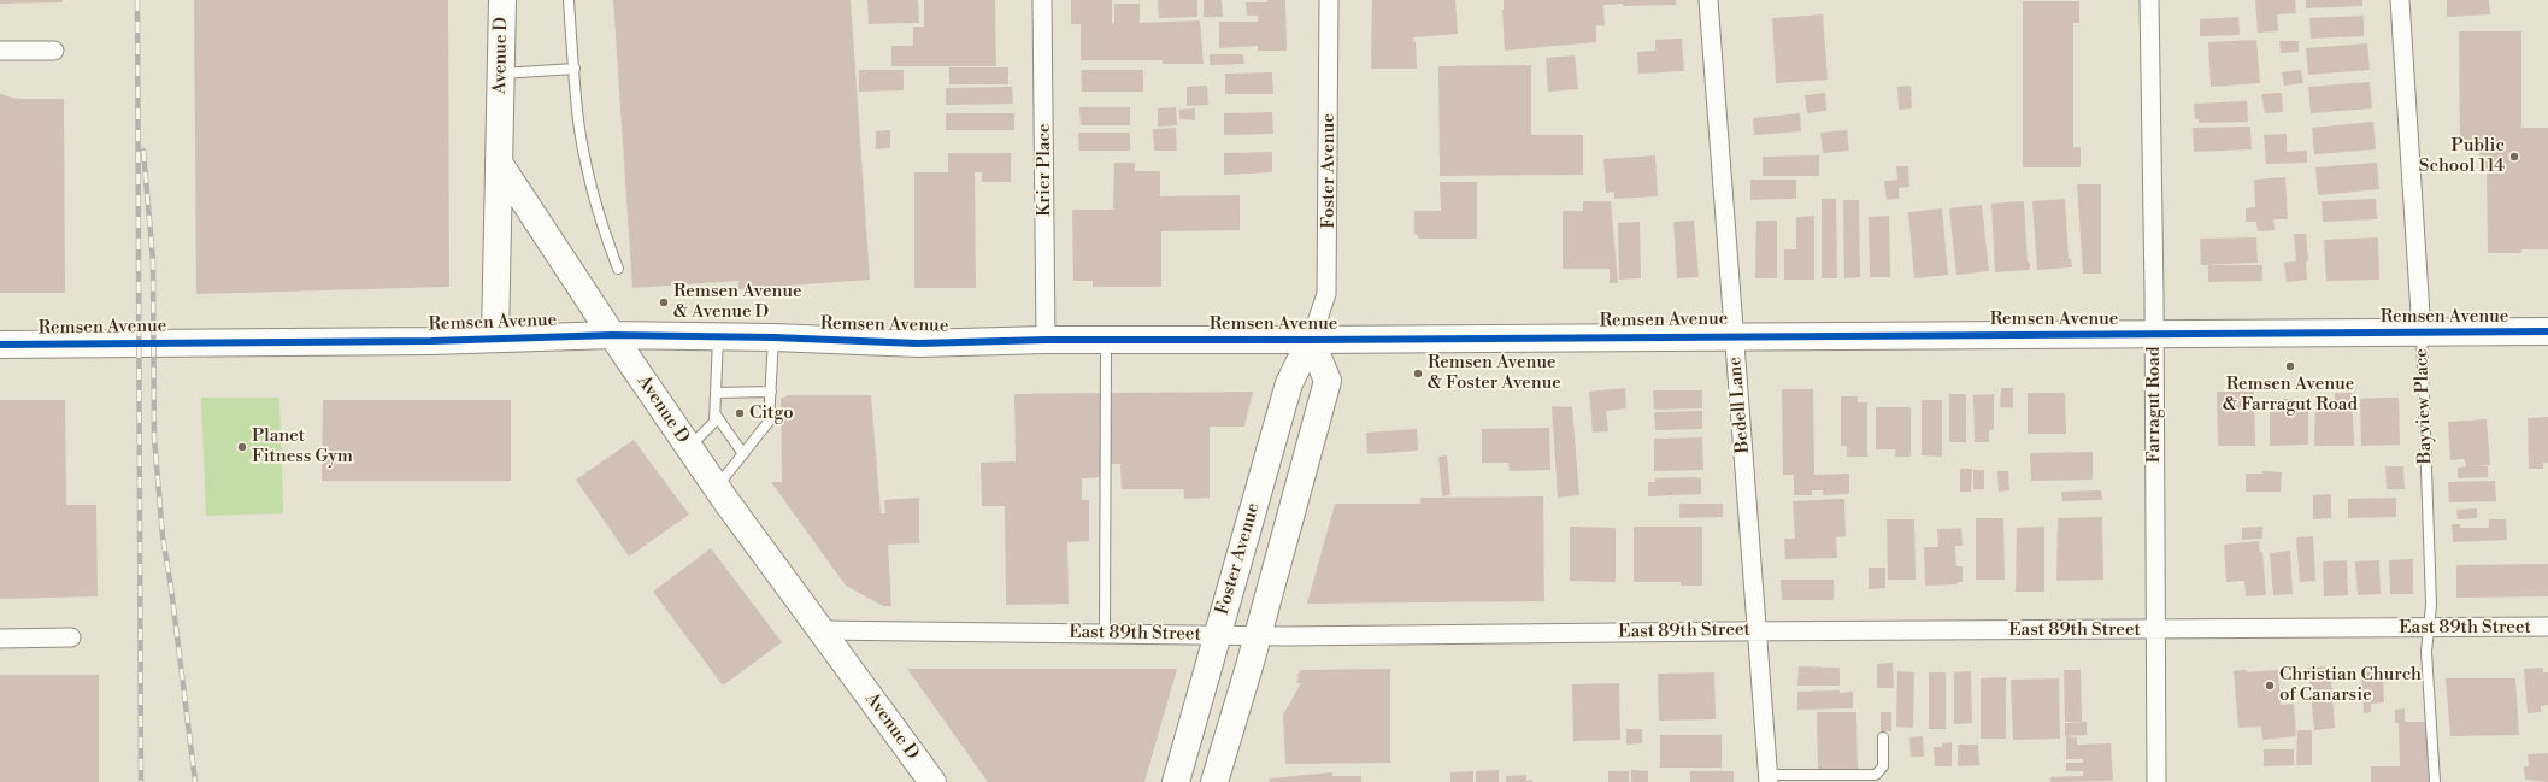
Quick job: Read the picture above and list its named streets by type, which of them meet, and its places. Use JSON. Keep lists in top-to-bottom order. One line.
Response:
{"streets":{"main road":["Avenue D","Foster Avenue","Remsen Avenue"],"street":["Krier Place","Bedell Lane","Farragut Road","Bayview Place","East 89th Street"]},"crossings":[["Avenue D","Remsen Avenue"],["Avenue D","East 89th Street"],["Krier Place","Remsen Avenue"],["Foster Avenue","Remsen Avenue"],["Foster Avenue","East 89th Street"],["Remsen Avenue","Bedell Lane"],["Remsen Avenue","Farragut Road"],["Remsen Avenue","Bayview Place"],["Bedell Lane","East 89th Street"],["Farragut Road","East 89th Street"],["Bayview Place","East 89th Street"]],"places":["Public School 114","Remsen Avenue & Avenue D","Remsen Avenue & Farragut Road","Remsen Avenue & Foster Avenue","Citgo","Planet Fitness Gym","Christian Church of Canarsie"]}
